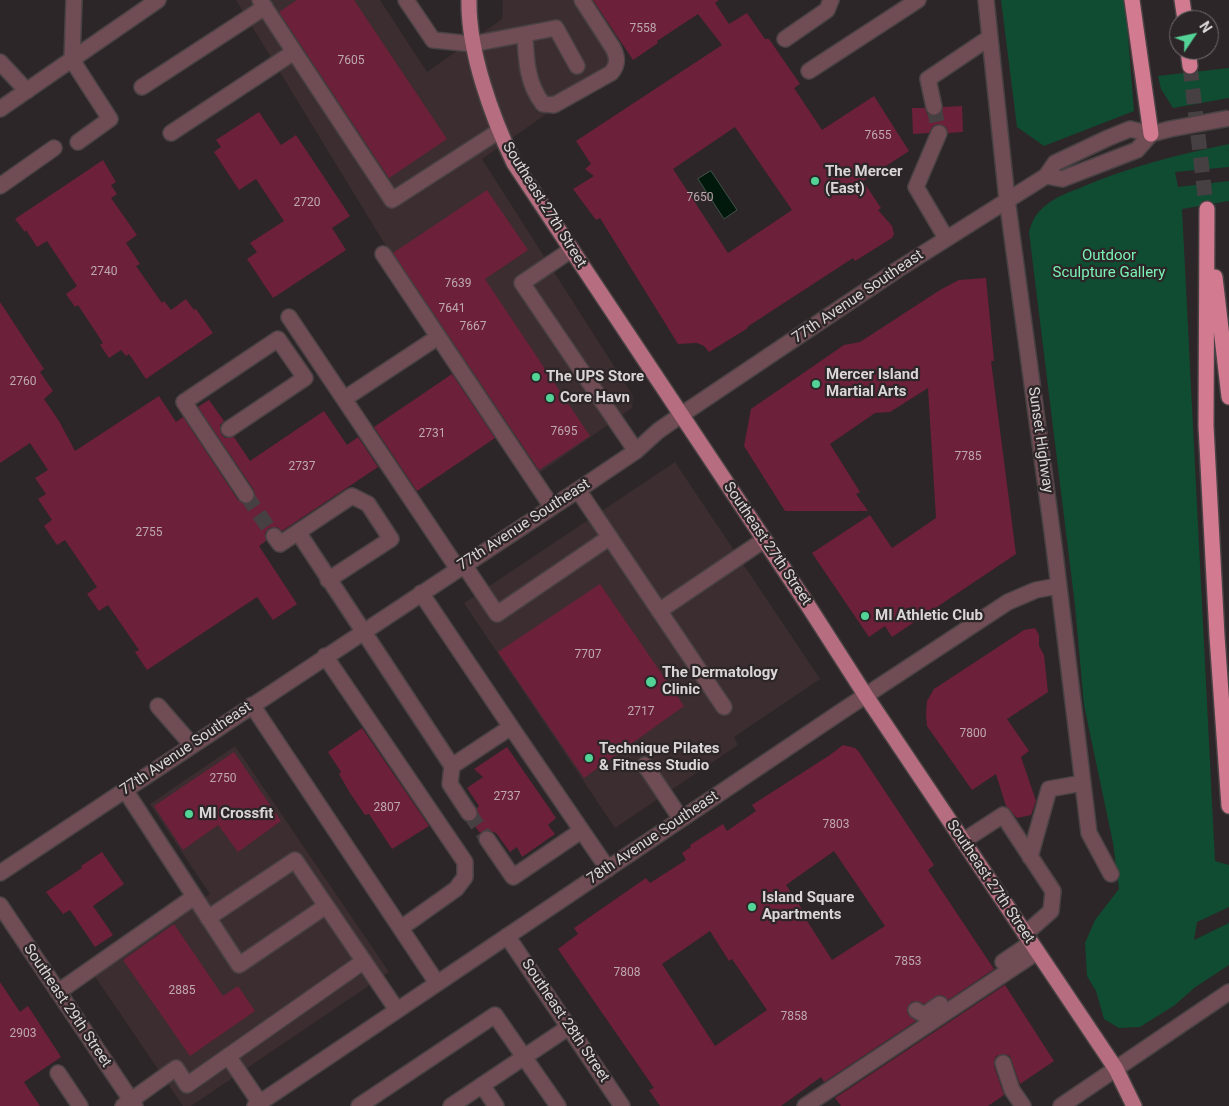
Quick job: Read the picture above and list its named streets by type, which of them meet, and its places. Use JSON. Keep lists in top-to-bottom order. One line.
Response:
{"streets":{"main road":["Southeast 27th Street"],"street":["77th Avenue Southeast","Sunset Highway","78th Avenue Southeast","Southeast 29th Street","Southeast 28th Street"]},"crossings":[["Southeast 27th Street","77th Avenue Southeast"],["Southeast 27th Street","78th Avenue Southeast"],["77th Avenue Southeast","Sunset Highway"],["Sunset Highway","78th Avenue Southeast"],["78th Avenue Southeast","Southeast 28th Street"]],"parks":["Outdoor Sculpture Gallery"],"places":["The Mercer (East)","The UPS Store","Mercer Island Martial Arts","Core Havn","MI Athletic Club","The Dermatology Clinic","Technique Pilates & Fitness Studio","MI Crossfit","Island Square Apartments"],"house_numbers":["7558","7605","7655","7650","2720","2740","7639","7641","7667","2760","7695","2731","7785","2737","2755","7707","2717","7800","2750","2737","2807","7803","7853","7808","2885","7858","2903"],"north":"top right"}
